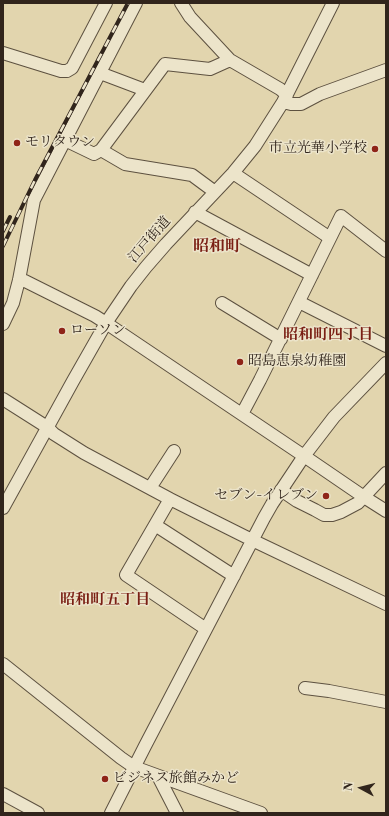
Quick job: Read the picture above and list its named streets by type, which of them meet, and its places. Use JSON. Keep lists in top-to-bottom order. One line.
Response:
{"streets":{"street":["江戸街道"]},"districts":["昭和町","昭和町四丁目","昭和町五丁目"],"places":["モリタウン","市立光華小学校","ローソン","昭島恵泉幼稚園","セブン-イレブン","ビジネス旅館みかど"],"north":"left"}
